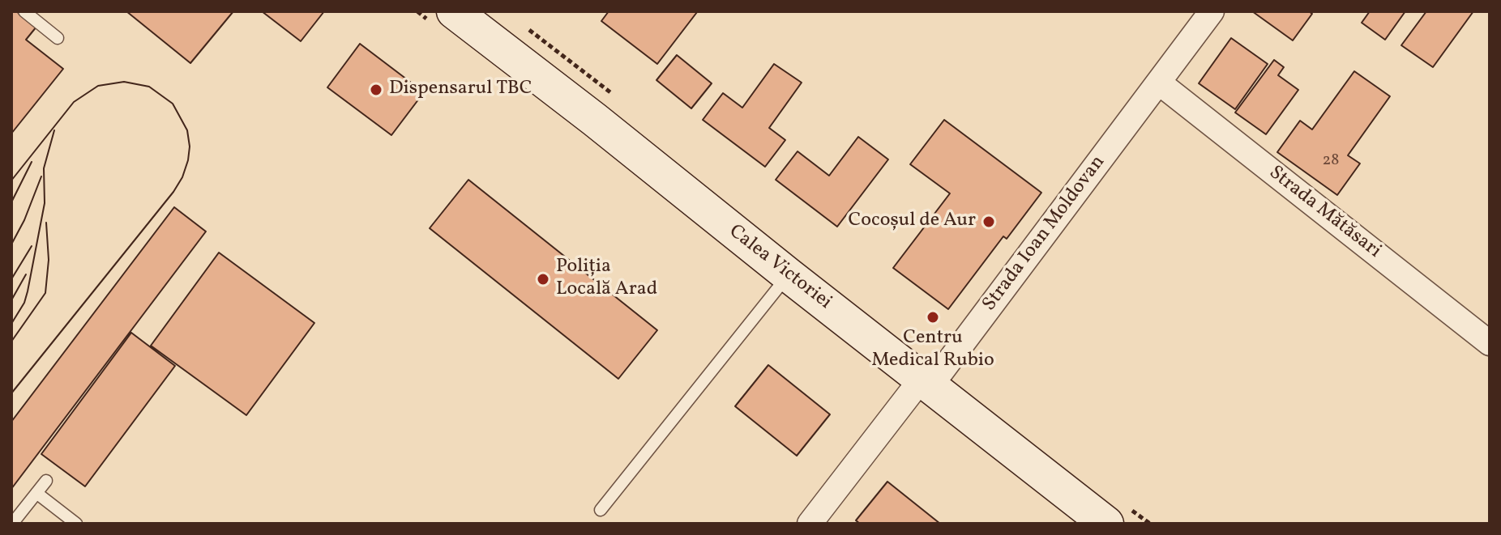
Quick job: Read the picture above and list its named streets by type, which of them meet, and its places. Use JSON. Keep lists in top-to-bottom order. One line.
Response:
{"streets":{"main road":["Calea Victoriei"],"street":["Strada Mătăsari","Strada Ioan Moldovan"]},"crossings":[["Strada Mătăsari","Strada Ioan Moldovan"],["Strada Ioan Moldovan","Calea Victoriei"]],"places":["Dispensarul TBC","Cocoșul de Aur","Poliția Locală Arad","Centru Medical Rubio"],"house_numbers":["28"]}
